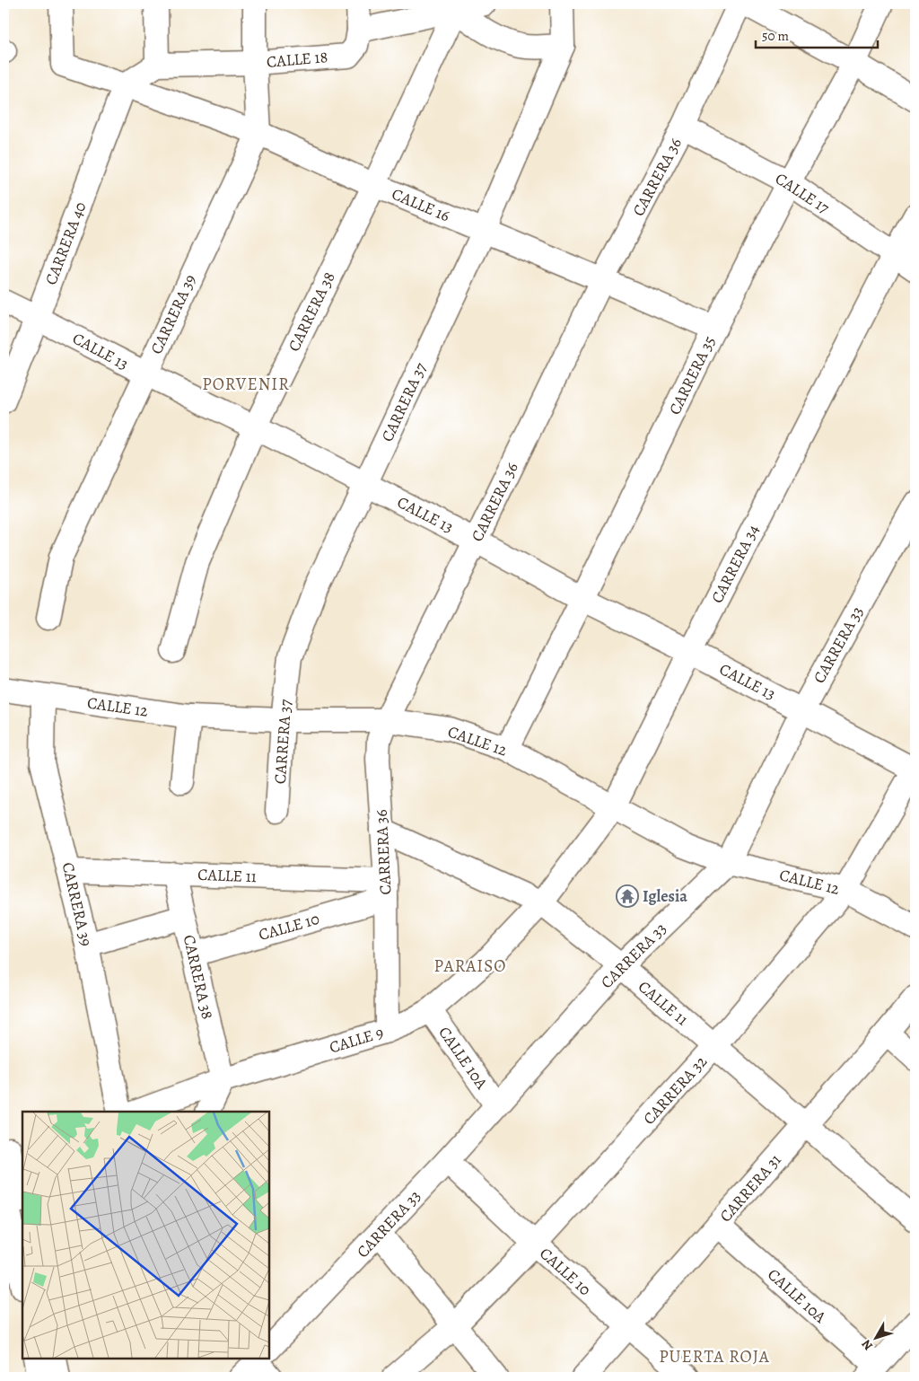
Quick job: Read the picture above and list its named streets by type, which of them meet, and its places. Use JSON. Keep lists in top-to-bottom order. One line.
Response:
{"streets":{"street":["CALLE 18","CARRERA 36","CALLE 17","CALLE 16","CARRERA 40","CARRERA 38","CARRERA 39","CALLE 13","CARRERA 35","CARRERA 37","CARRERA 34","CARRERA 33","CALLE 12","CALLE 11","CALLE 10","CALLE 9","CALLE 10A","CARRERA 32","CARRERA 31"]},"crossings":[["CALLE 18","CARRERA 39"],["CARRERA 36","CALLE 17"],["CARRERA 36","CALLE 16"],["CARRERA 36","CALLE 13"],["CARRERA 36","CALLE 12"],["CARRERA 36","CALLE 11"],["CARRERA 36","CALLE 10"],["CARRERA 36","CALLE 9"],["CALLE 17","CARRERA 35"],["CALLE 17","CARRERA 34"],["CALLE 16","CARRERA 40"],["CALLE 16","CARRERA 38"],["CALLE 16","CARRERA 39"],["CALLE 16","CARRERA 35"],["CALLE 16","CARRERA 37"],["CARRERA 40","CALLE 13"],["CARRERA 38","CALLE 13"],["CARRERA 38","CALLE 11"],["CARRERA 38","CALLE 10"],["CARRERA 38","CALLE 9"],["CARRERA 39","CALLE 13"],["CARRERA 39","CALLE 12"],["CARRERA 39","CALLE 11"],["CALLE 13","CARRERA 35"],["CALLE 13","CARRERA 37"],["CALLE 13","CARRERA 34"],["CALLE 13","CARRERA 33"],["CALLE 13","CARRERA 32"],["CARRERA 35","CALLE 12"],["CARRERA 37","CALLE 12"],["CARRERA 34","CALLE 12"],["CARRERA 34","CALLE 11"],["CARRERA 34","CALLE 9"],["CARRERA 33","CALLE 12"],["CARRERA 33","CALLE 11"],["CARRERA 33","CALLE 10"],["CARRERA 33","CALLE 10A"],["CALLE 12","CARRERA 32"],["CALLE 11","CALLE 10"],["CALLE 11","CALLE 9"],["CALLE 11","CARRERA 32"],["CALLE 11","CARRERA 31"],["CALLE 10","CARRERA 32"],["CALLE 10","CARRERA 31"],["CALLE 9","CALLE 10A"],["CALLE 10A","CARRERA 31"]],"districts":["PORVENIR","PARAISO","PUERTA ROJA"],"places":{"temple":["Iglesia"]},"scale_bar":"50 m","north":"bottom left"}
